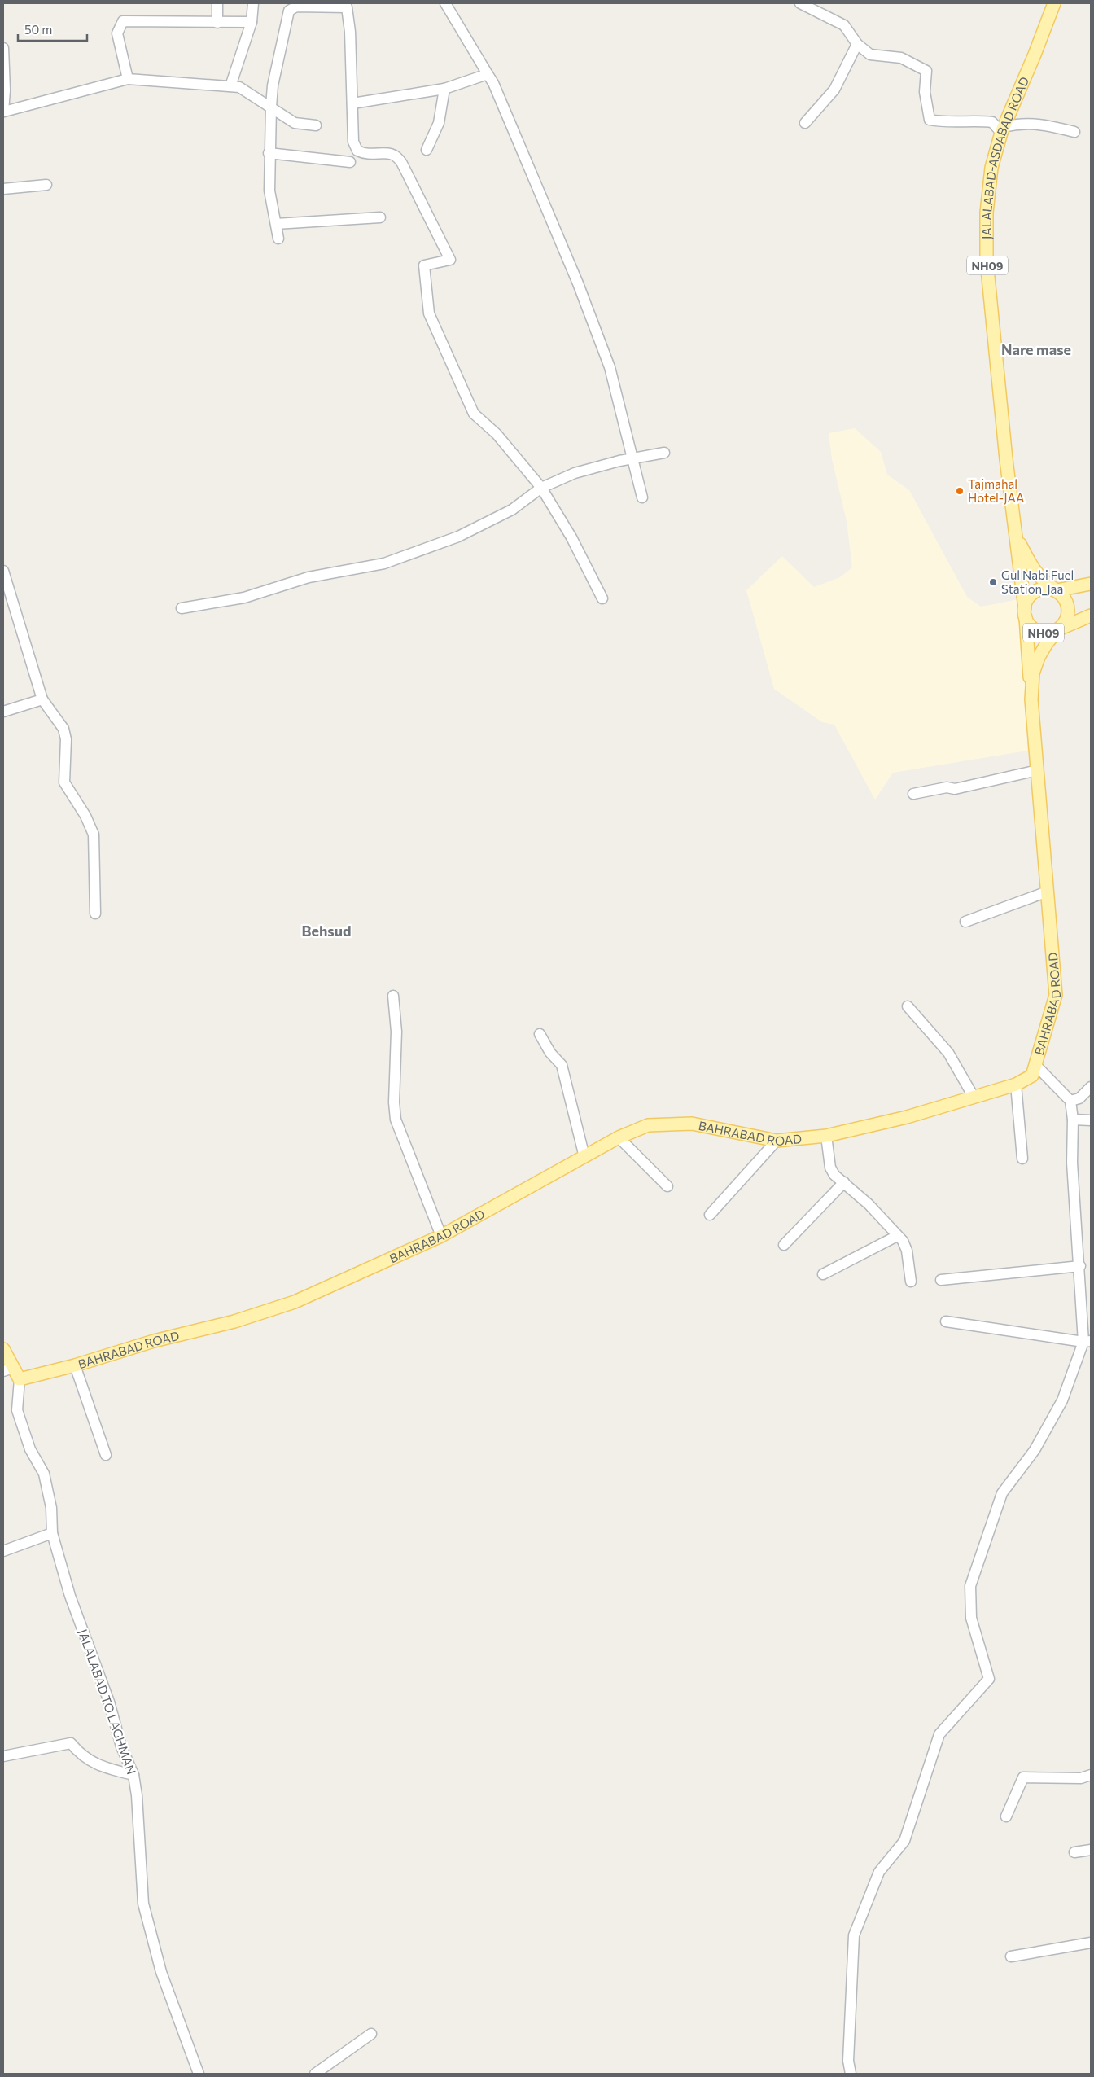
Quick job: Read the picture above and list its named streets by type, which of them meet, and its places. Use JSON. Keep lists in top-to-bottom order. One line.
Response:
{"streets":{"main road":["JALALABAD-ASDABAD ROAD","NH09","BAHRABAD ROAD"],"street":["JALALABAD TO LAGHMAN"]},"crossings":[["JALALABAD-ASDABAD ROAD","NH09"],["NH09","BAHRABAD ROAD"],["BAHRABAD ROAD","JALALABAD TO LAGHMAN"]],"districts":["Nare mase","Behsud"],"places":["Tajmahal Hotel-JAA","Gul Nabi Fuel Station_Jaa"],"scale_bar":"50 m"}
